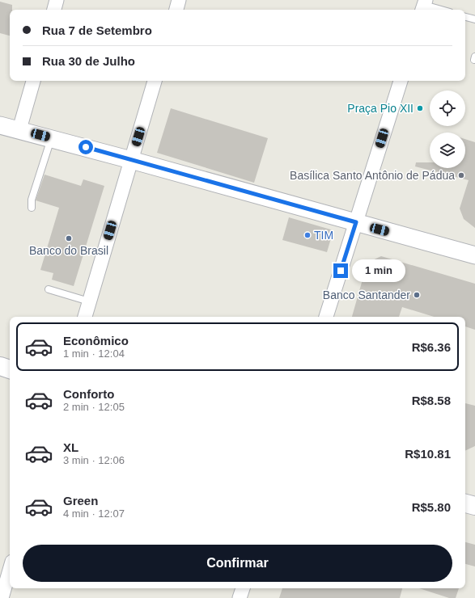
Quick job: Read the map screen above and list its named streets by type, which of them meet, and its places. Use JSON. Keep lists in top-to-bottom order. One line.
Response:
{"places":["Praça Pio XII","Basílica Santo Antônio de Pádua","TIM","Banco do Brasil","Banco Santander"],"page":{"banner":["Rua 7 de Setembro","Rua 30 de Julho"],"bubble":"1 min","list":[{"name":"Econômico","note":"1 min · 12:04","value":"R$6.36"},{"name":"Conforto","note":"2 min · 12:05","value":"R$8.58"},{"name":"XL","note":"3 min · 12:06","value":"R$10.81"},{"name":"Green","note":"4 min · 12:07","value":"R$5.80"}],"buttons":"Confirmar"}}
